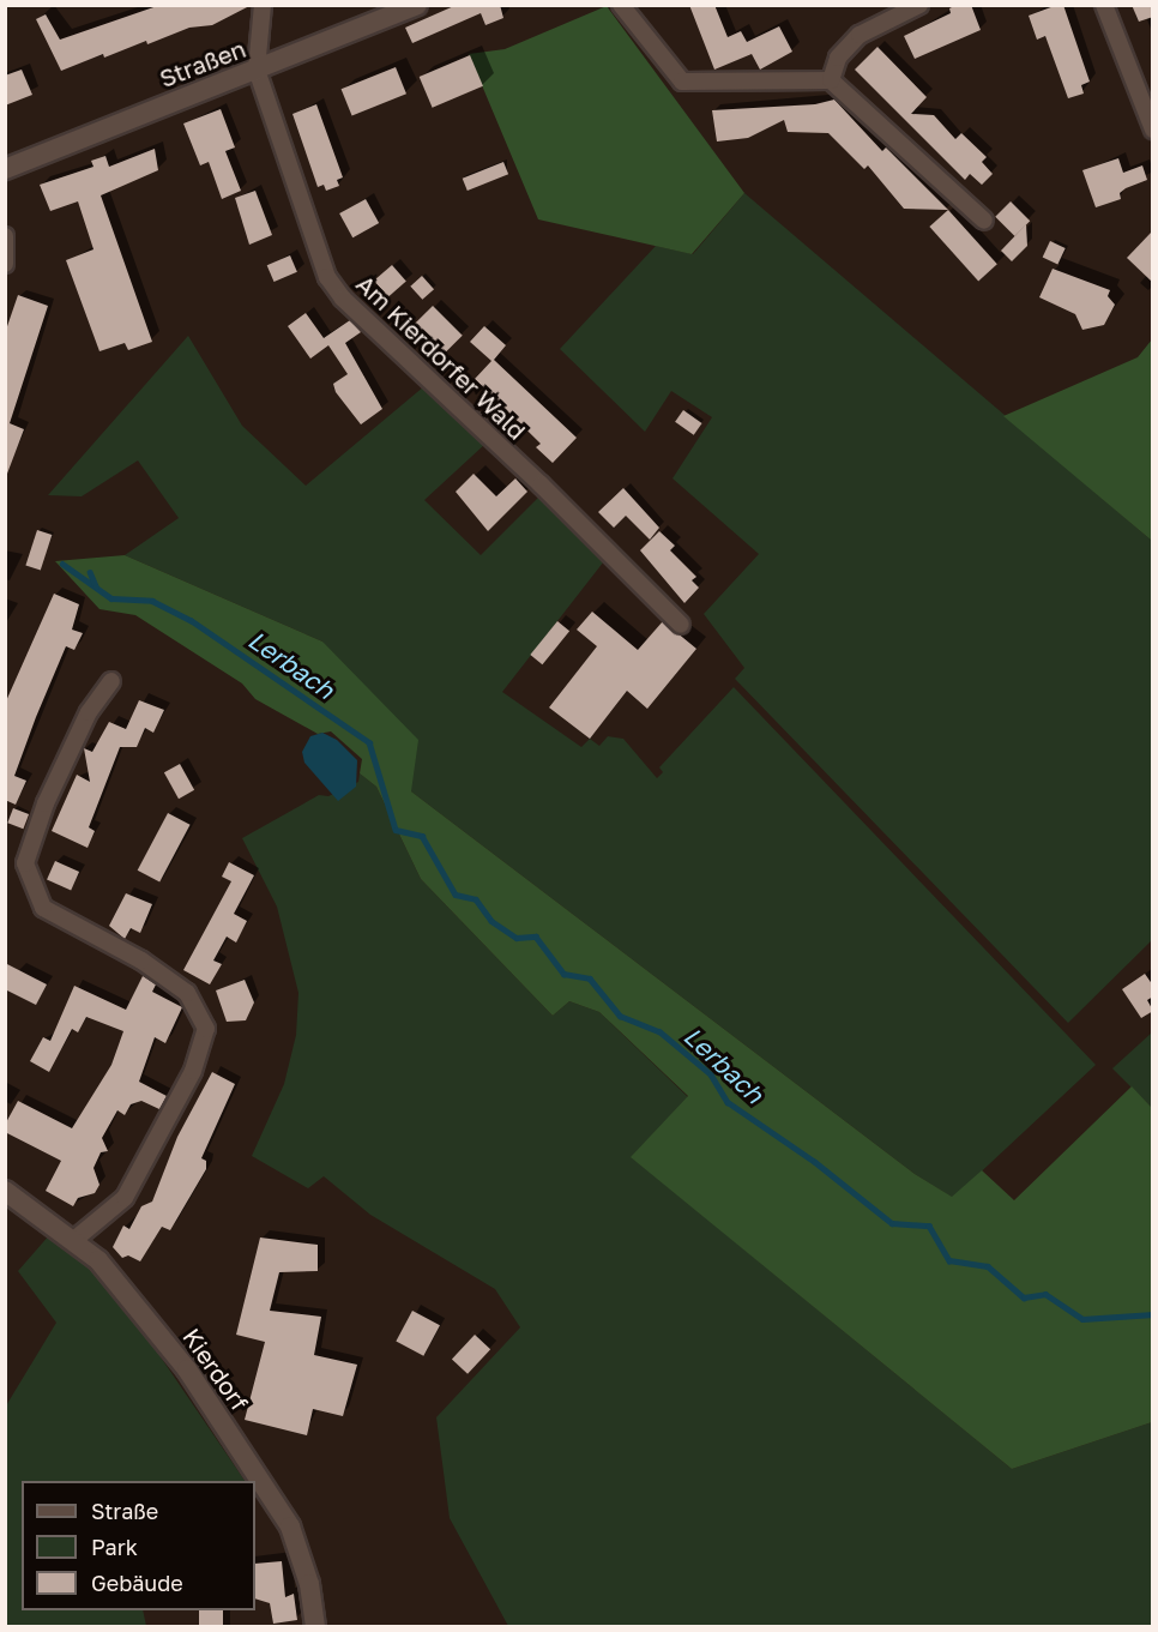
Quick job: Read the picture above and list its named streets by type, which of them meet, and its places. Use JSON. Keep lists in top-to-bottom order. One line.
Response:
{"streets":{"main road":["Straßen","Kierdorf"],"street":["Am Kierdorfer Wald"]},"crossings":[["Straßen","Am Kierdorfer Wald"]],"water":["Lerbach"],"legend":["Straße","Park","Gebäude"]}
